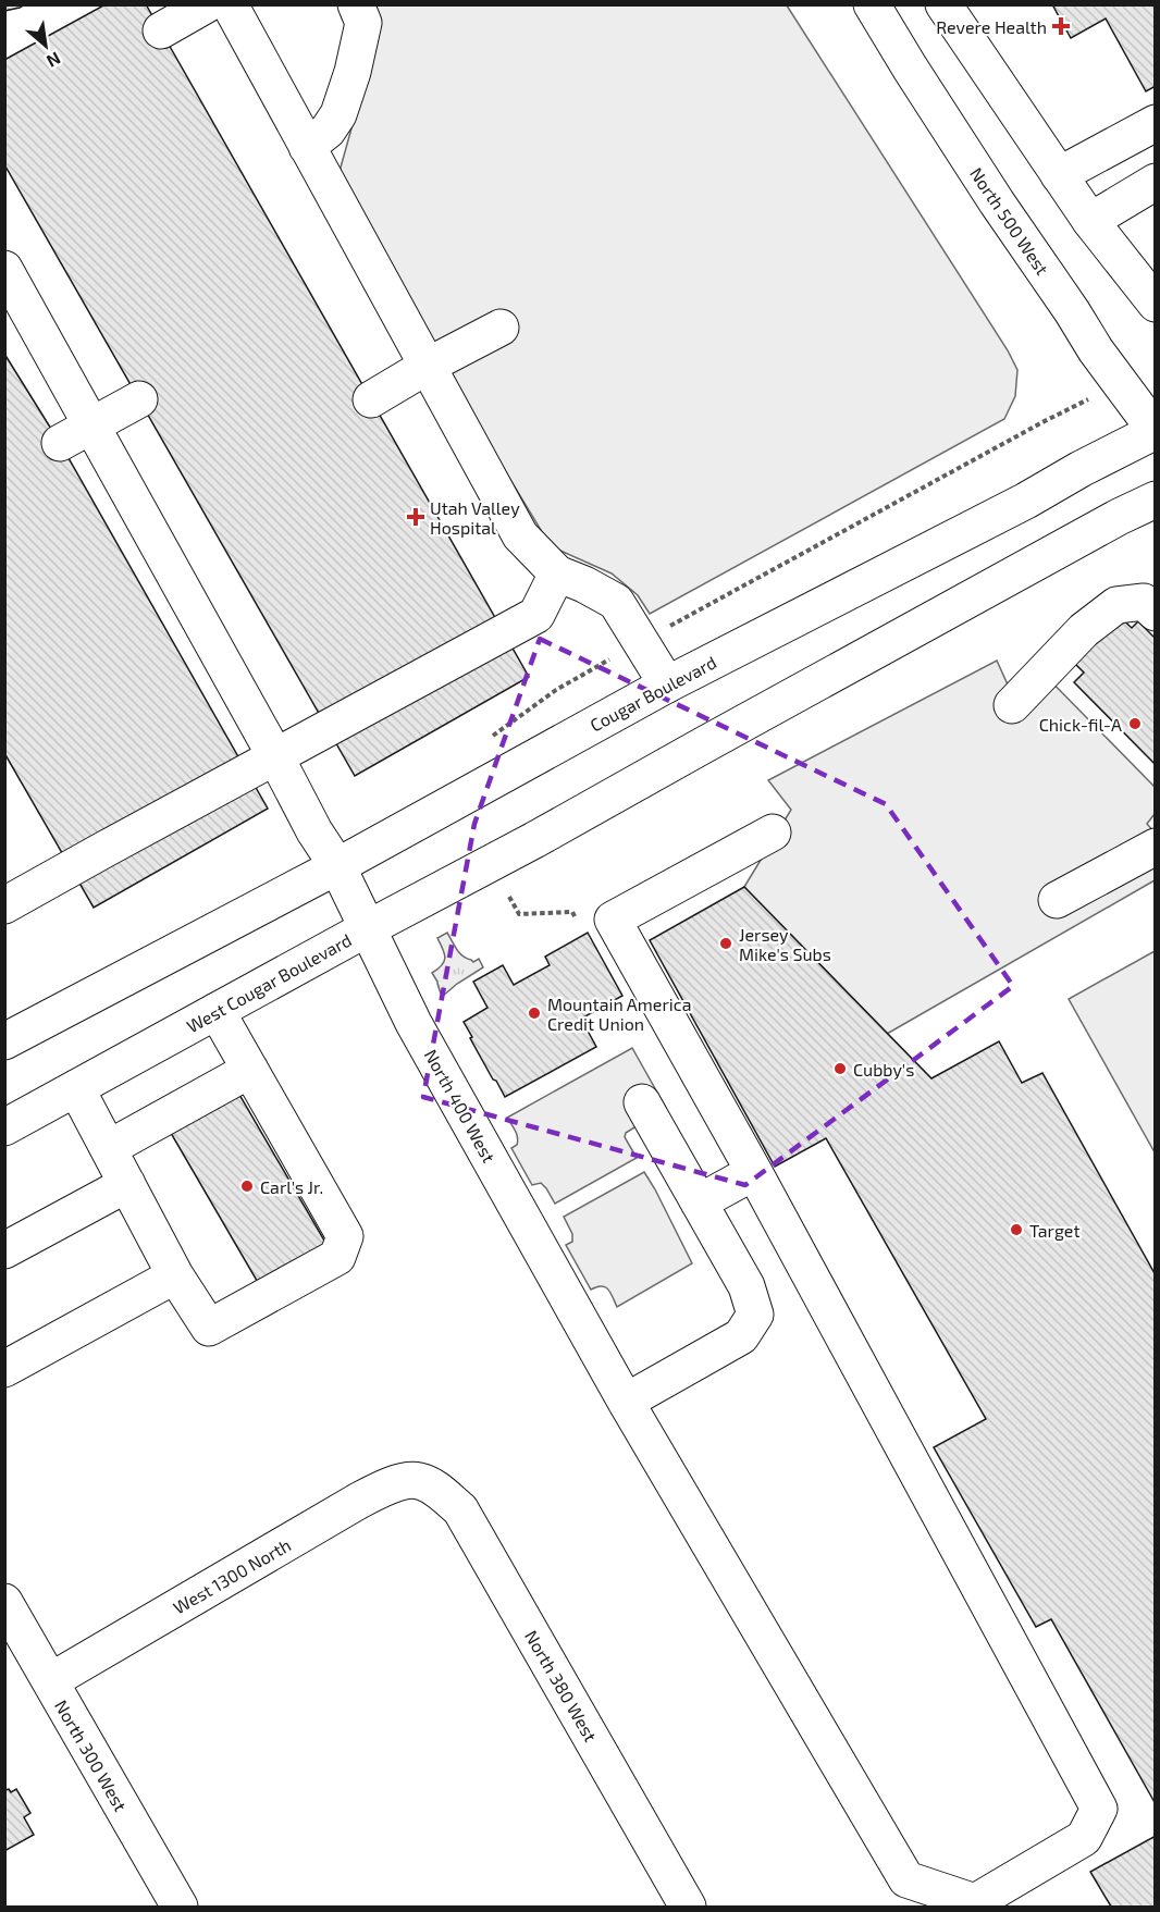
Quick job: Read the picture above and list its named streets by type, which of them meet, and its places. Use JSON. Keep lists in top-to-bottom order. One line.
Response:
{"streets":{"main road":["North 500 West","Cougar Boulevard","West Cougar Boulevard","North 400 West","West 1300 North","North 380 West","North 300 West"]},"crossings":[["North 500 West","Cougar Boulevard"],["Cougar Boulevard","North 400 West"],["West Cougar Boulevard","North 400 West"],["West 1300 North","North 380 West"],["West 1300 North","North 300 West"]],"places":{"health":["Revere Health","Utah Valley Hospital"],"other":["Chick-fil-A","Jersey Mike's Subs","Mountain America Credit Union","Cubby's","Carl's Jr.","Target"]},"north":"bottom right"}
